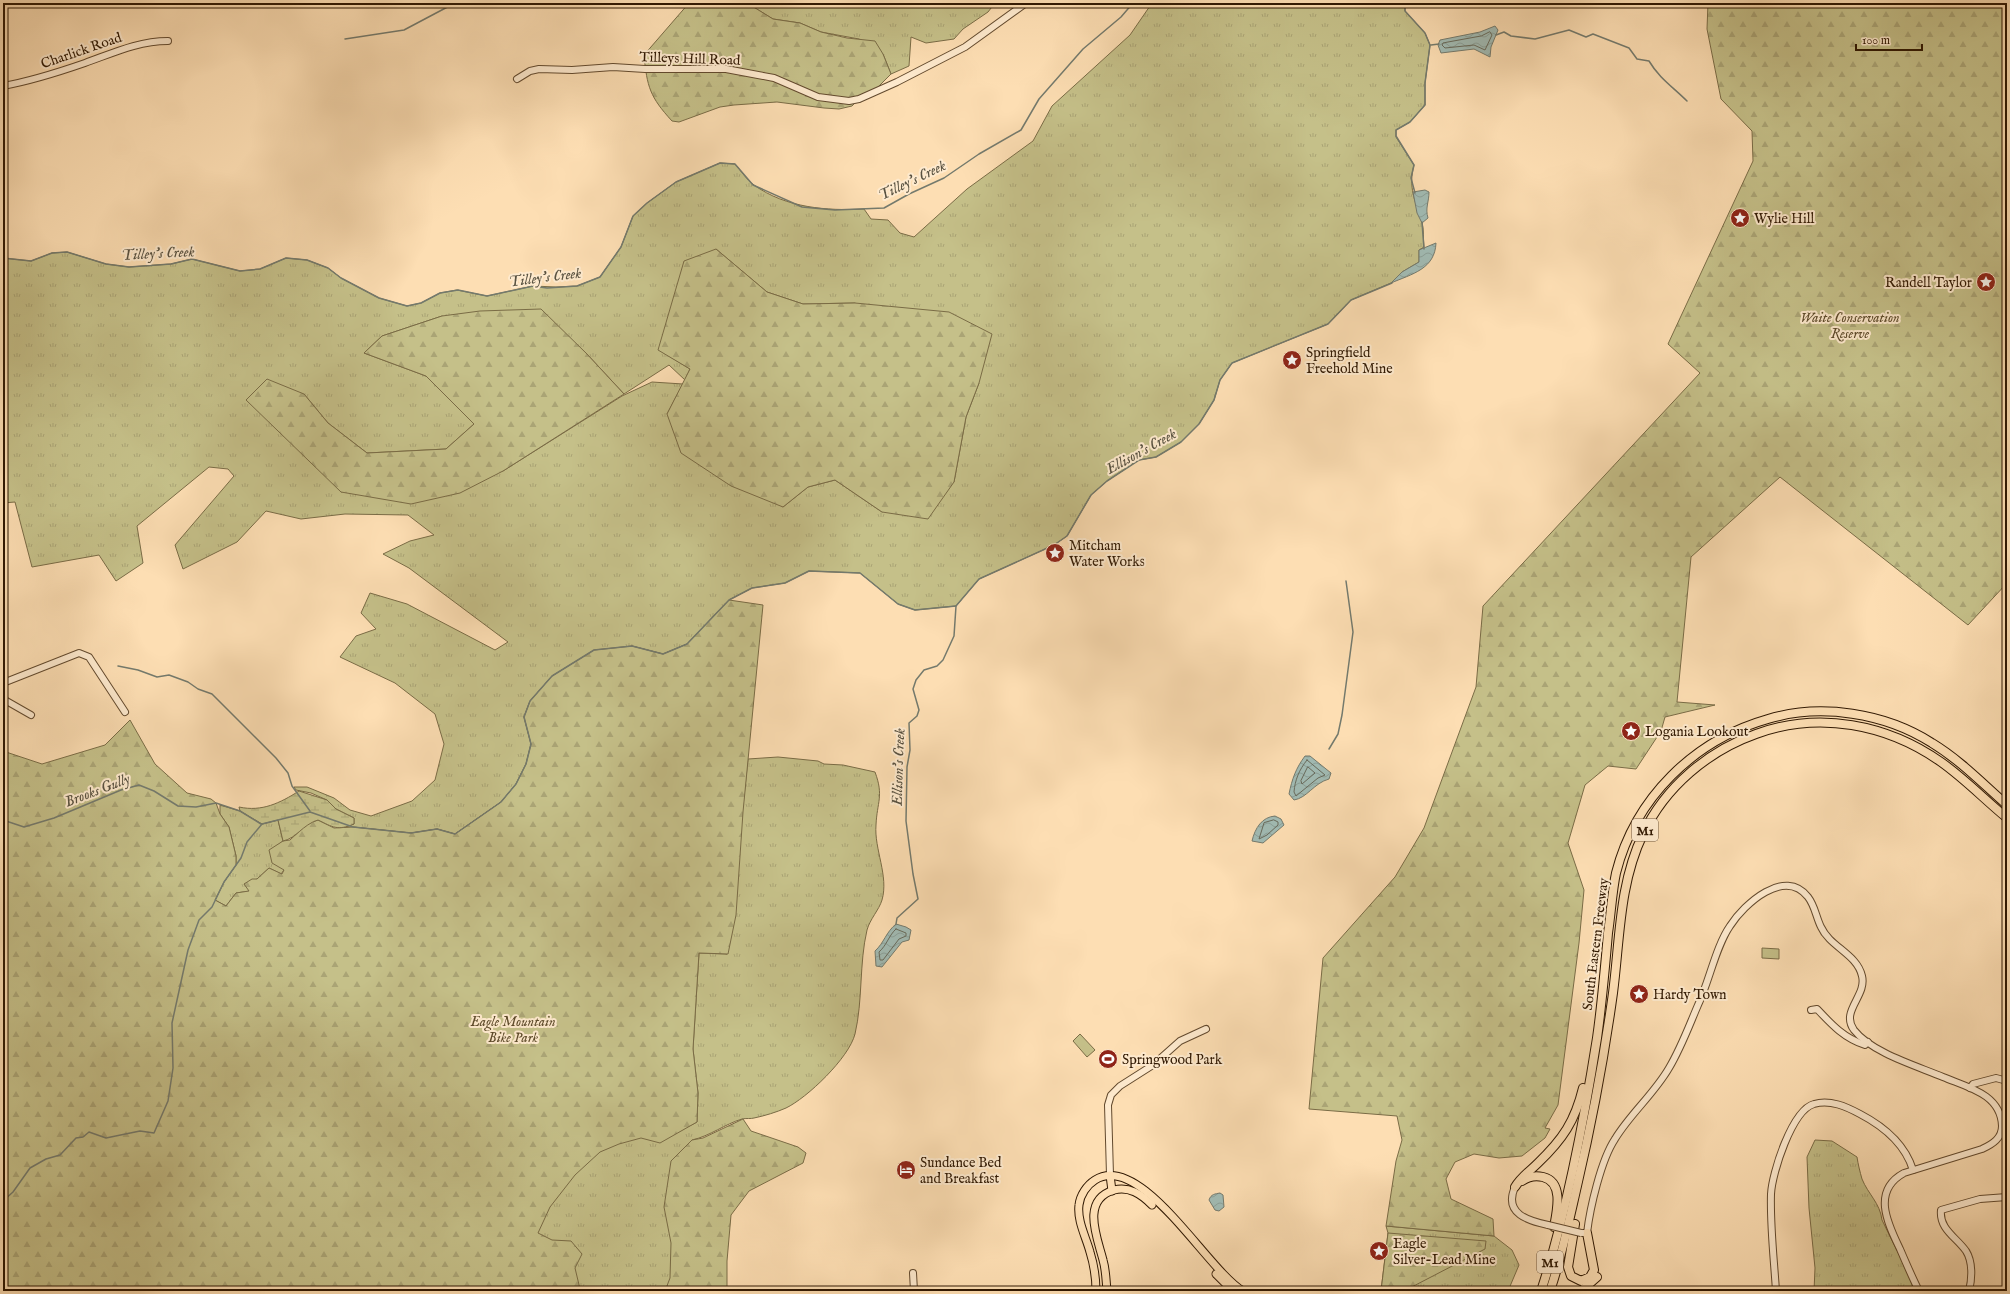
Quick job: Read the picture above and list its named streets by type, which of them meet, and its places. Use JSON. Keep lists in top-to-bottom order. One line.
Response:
{"streets":{"highway":["M1","South Eastern Freeway"],"street":["Charlick Road","Tilleys Hill Road"]},"water":["Tilley's Creek","Ellison's Creek","Brooks Gully"],"parks":["Waite Conservation Reserve","Eagle Mountain Bike Park"],"places":{"place":["Wylie Hill","Randell Taylor","Springfield Freehold Mine","Mitcham Water Works","Logania Lookout","Hardy Town","Eagle Silver-Lead Mine"],"sports":["Springwood Park"],"hotel":["Sundance Bed and Breakfast"]},"scale_bar":"100 m"}
